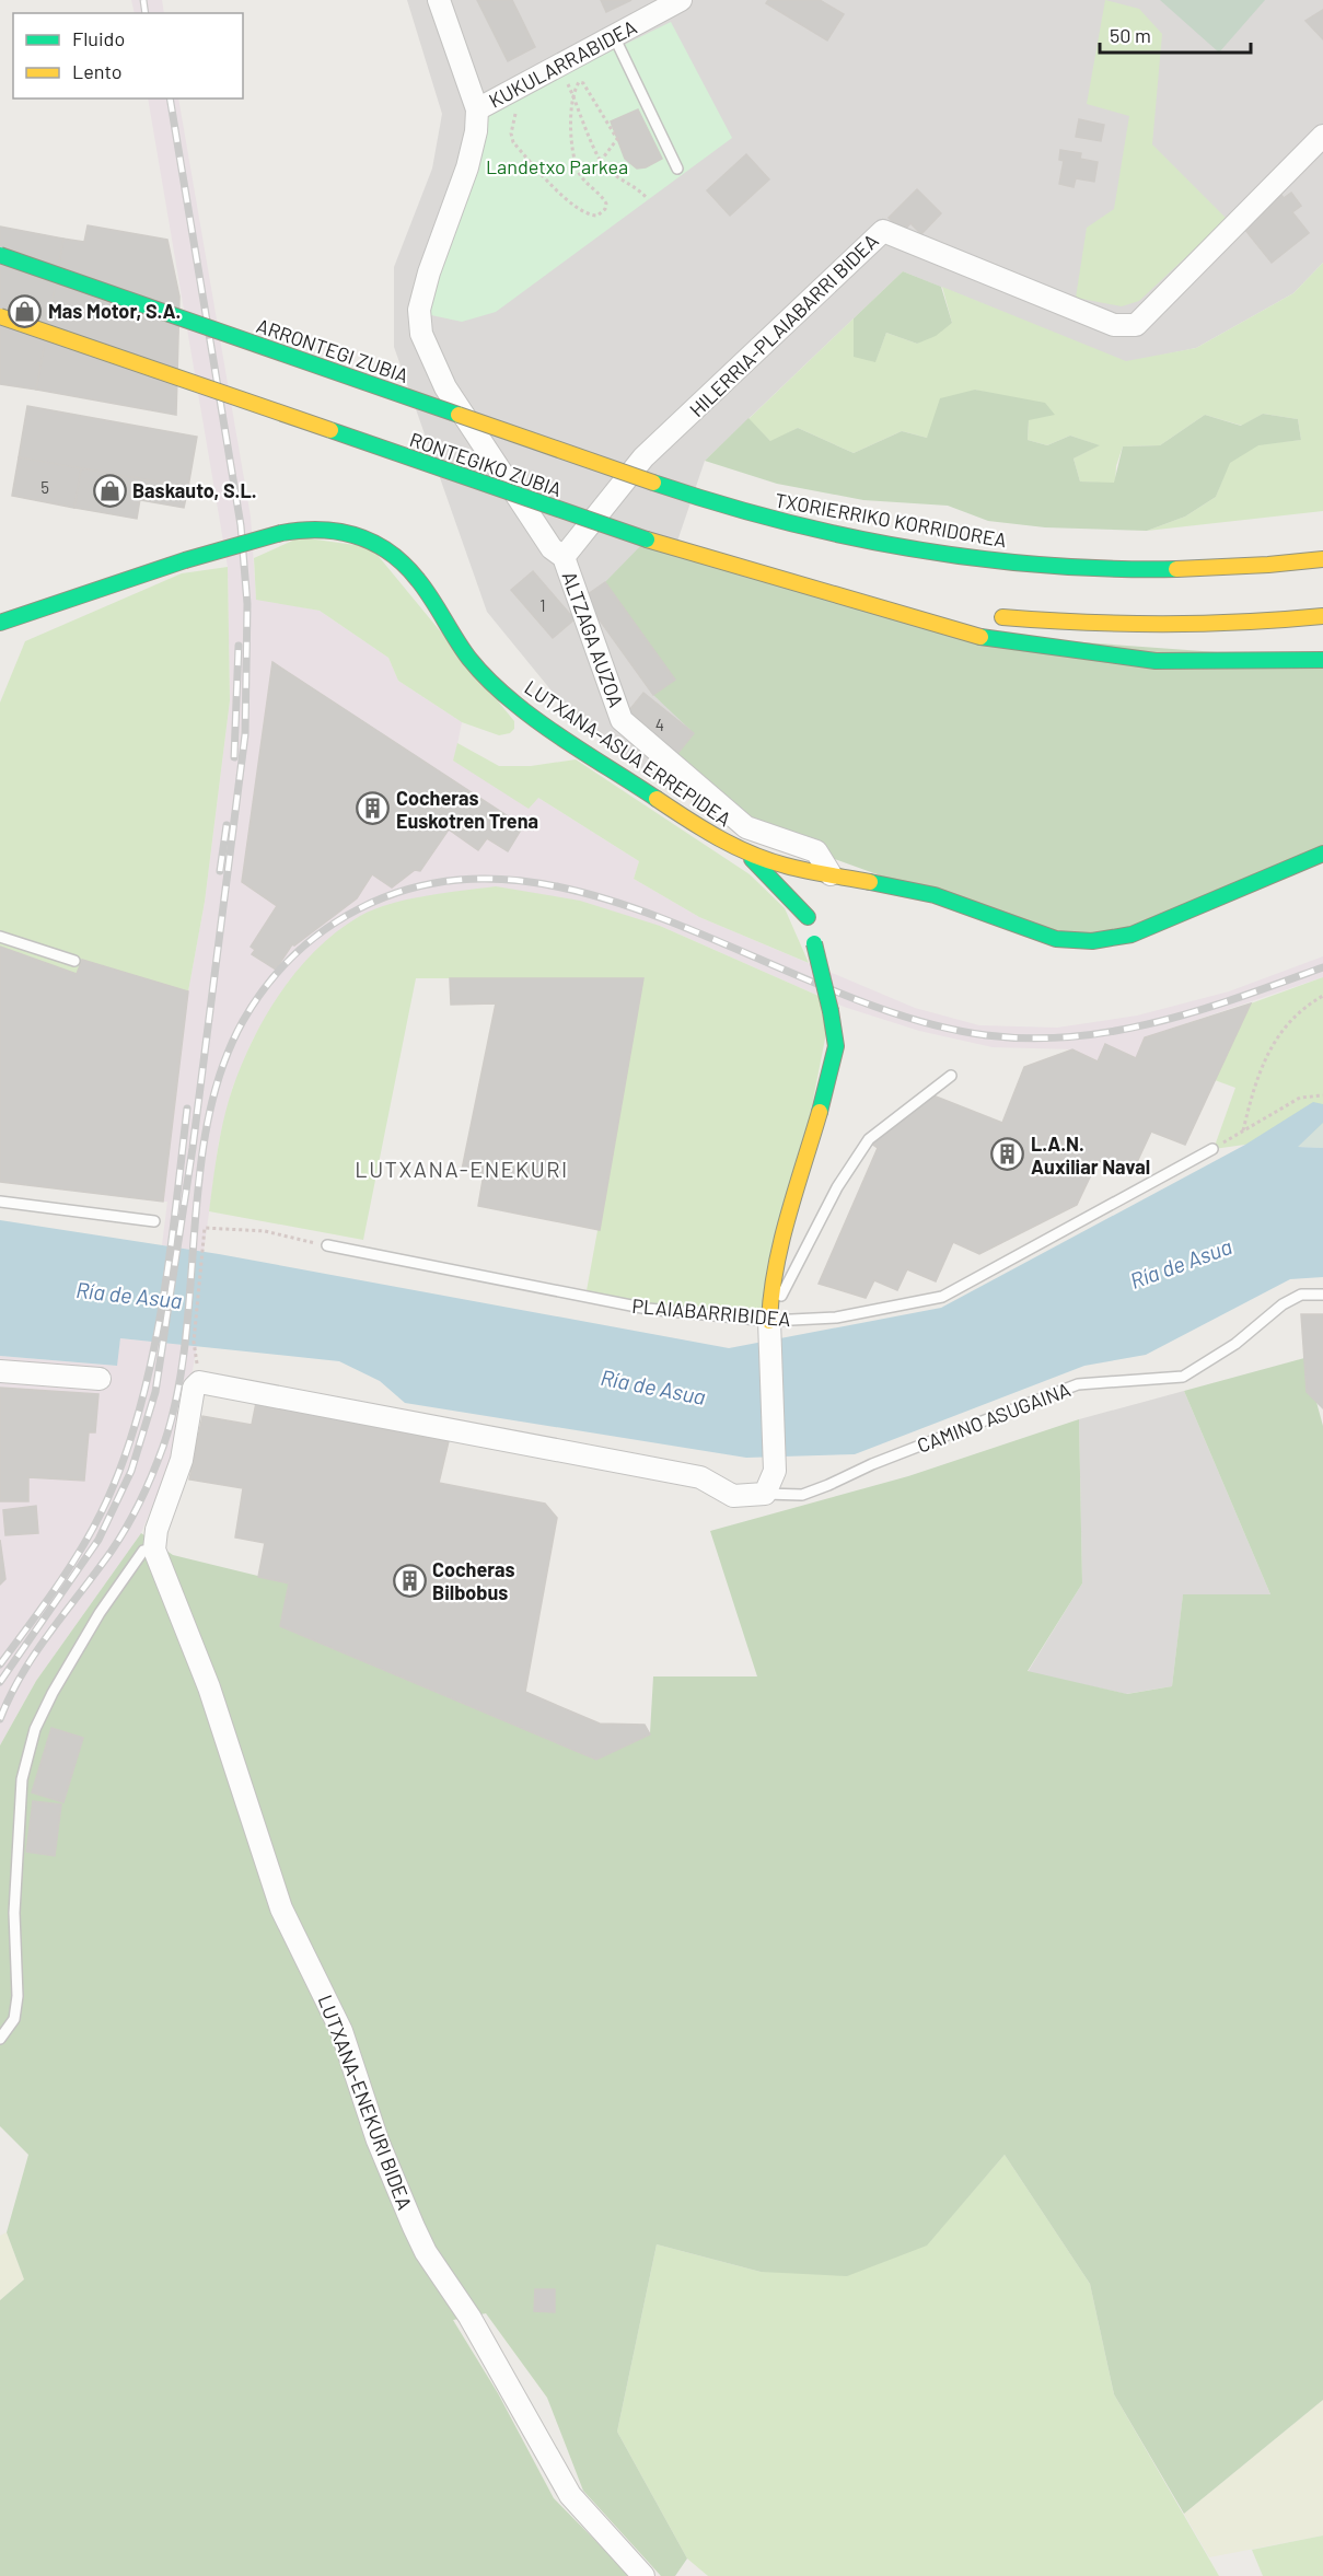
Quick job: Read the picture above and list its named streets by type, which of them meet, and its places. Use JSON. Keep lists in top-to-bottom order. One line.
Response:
{"streets":{"main road":["ARRONTEGI ZUBIA","RONTEGIKO ZUBIA","TXORIERRIKO KORRIDOREA","LUTXANA-ASUA ERREPIDEA"],"street":["KUKULARRABIDEA","HILERRIA-PLAIABARRI BIDEA","ALTZAGA AUZOA","LUTXANA-ENEKURI BIDEA"],"lane":["PLAIABARRIBIDEA","CAMINO ASUGAINA"]},"crossings":[["KUKULARRABIDEA","ALTZAGA AUZOA"],["HILERRIA-PLAIABARRI BIDEA","ALTZAGA AUZOA"],["ARRONTEGI ZUBIA","TXORIERRIKO KORRIDOREA"],["ALTZAGA AUZOA","LUTXANA-ASUA ERREPIDEA"]],"districts":["LUTXANA-ENEKURI"],"water":["Ría de Asua"],"parks":["Landetxo Parkea"],"places":{"shop":["Mas Motor, S.A.","Baskauto, S.L."],"building":["Cocheras Euskotren Trena","L.A.N. Auxiliar Naval","Cocheras Bilbobus"]},"house_numbers":["5","1","4"],"legend":["Fluido","Lento"],"scale_bar":"50 m"}
